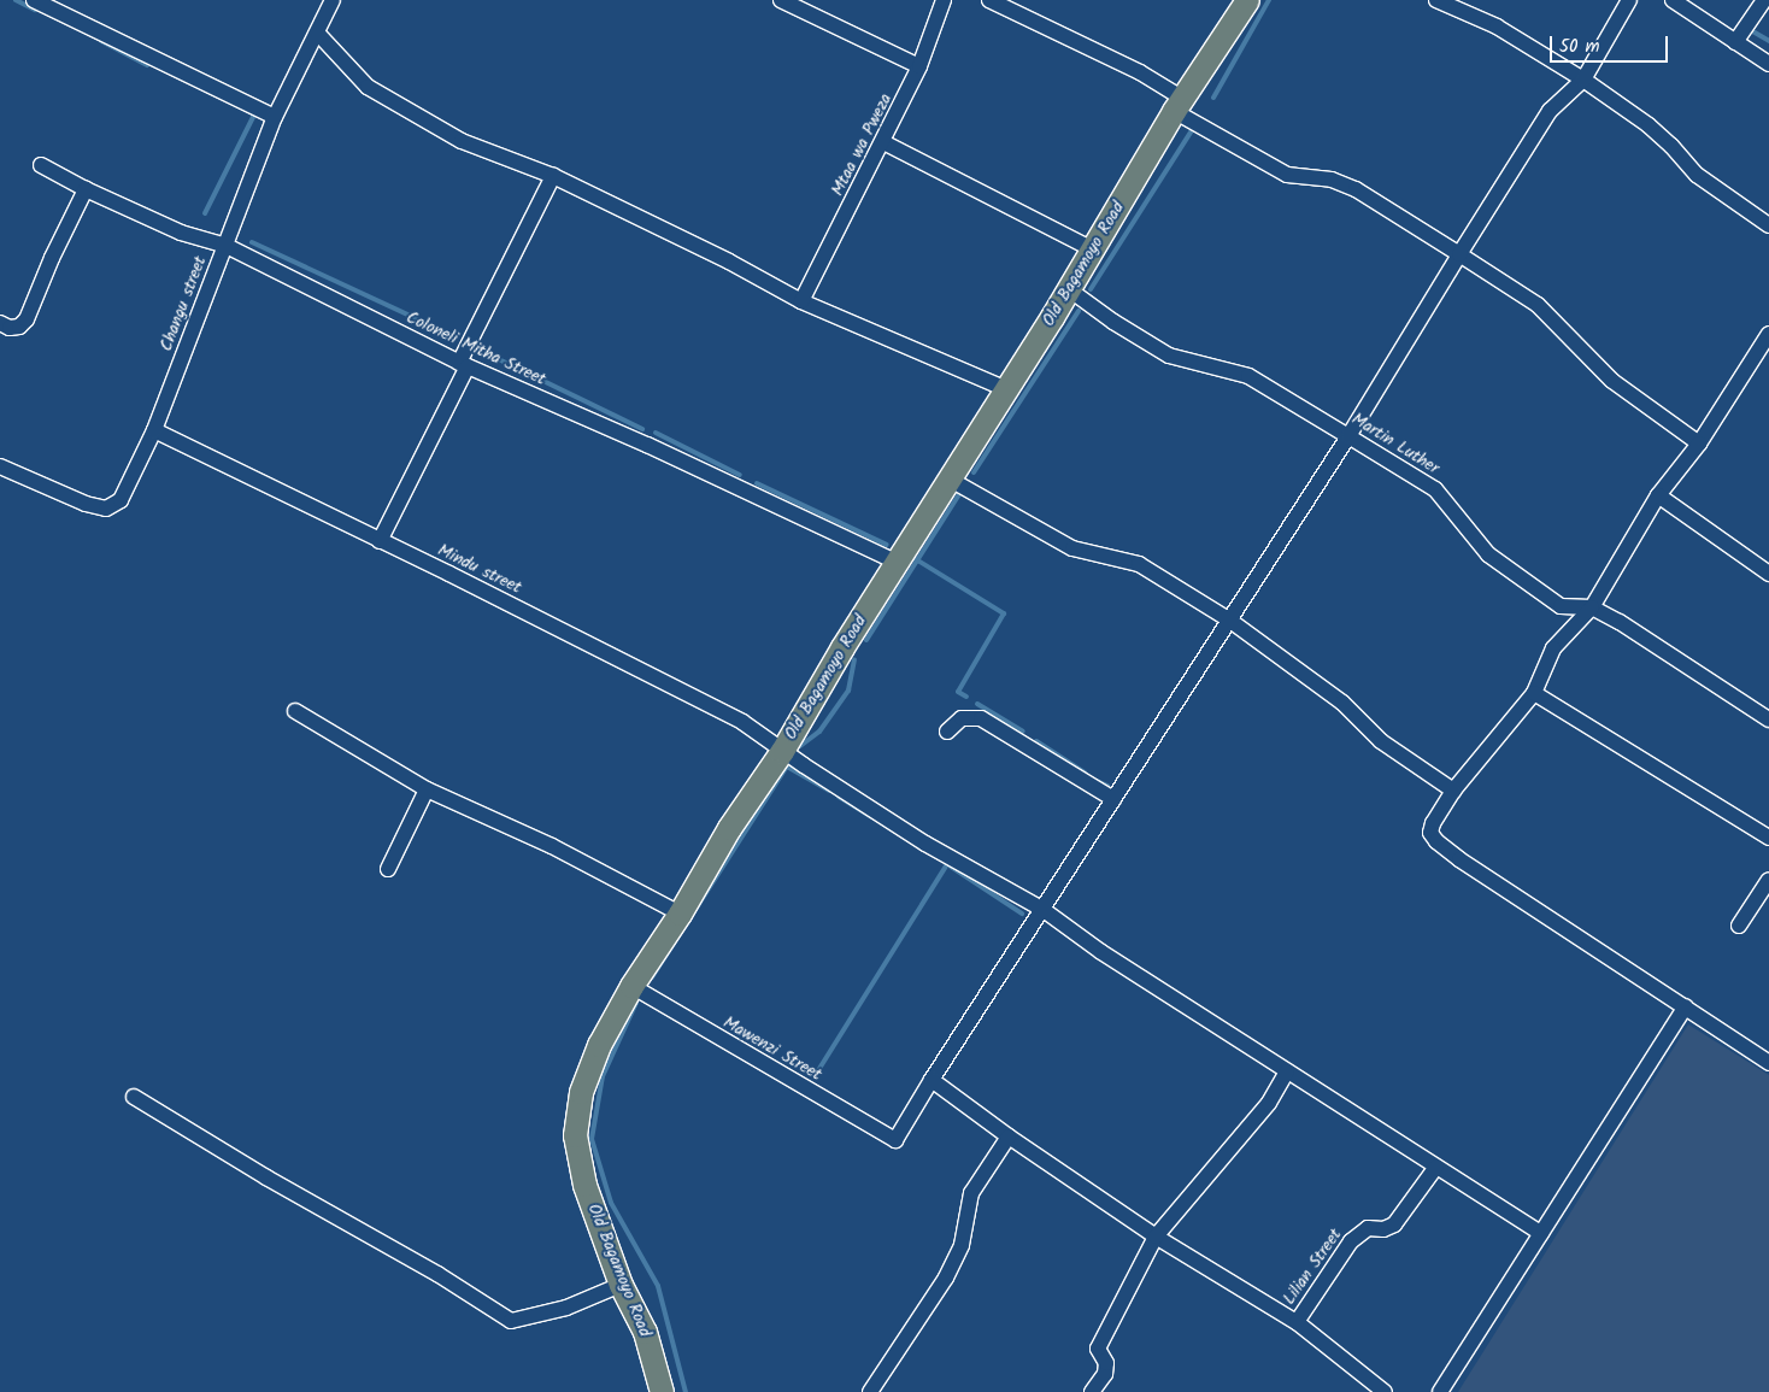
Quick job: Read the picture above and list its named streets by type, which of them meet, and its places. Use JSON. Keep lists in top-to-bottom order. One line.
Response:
{"streets":{"main road":["Old Bagamoyo Road"],"street":["Mtaa wa Pweza","Changu street","Coloneli Mitha Street","Martin Luther","Mindu street","Mawenzi Street","Lilian Street"]},"crossings":[["Old Bagamoyo Road","Coloneli Mitha Street"],["Old Bagamoyo Road","Martin Luther"],["Old Bagamoyo Road","Mindu street"],["Old Bagamoyo Road","Mawenzi Street"],["Changu street","Coloneli Mitha Street"],["Changu street","Mindu street"],["Mindu street","Lilian Street"]],"scale_bar":"50 m"}
